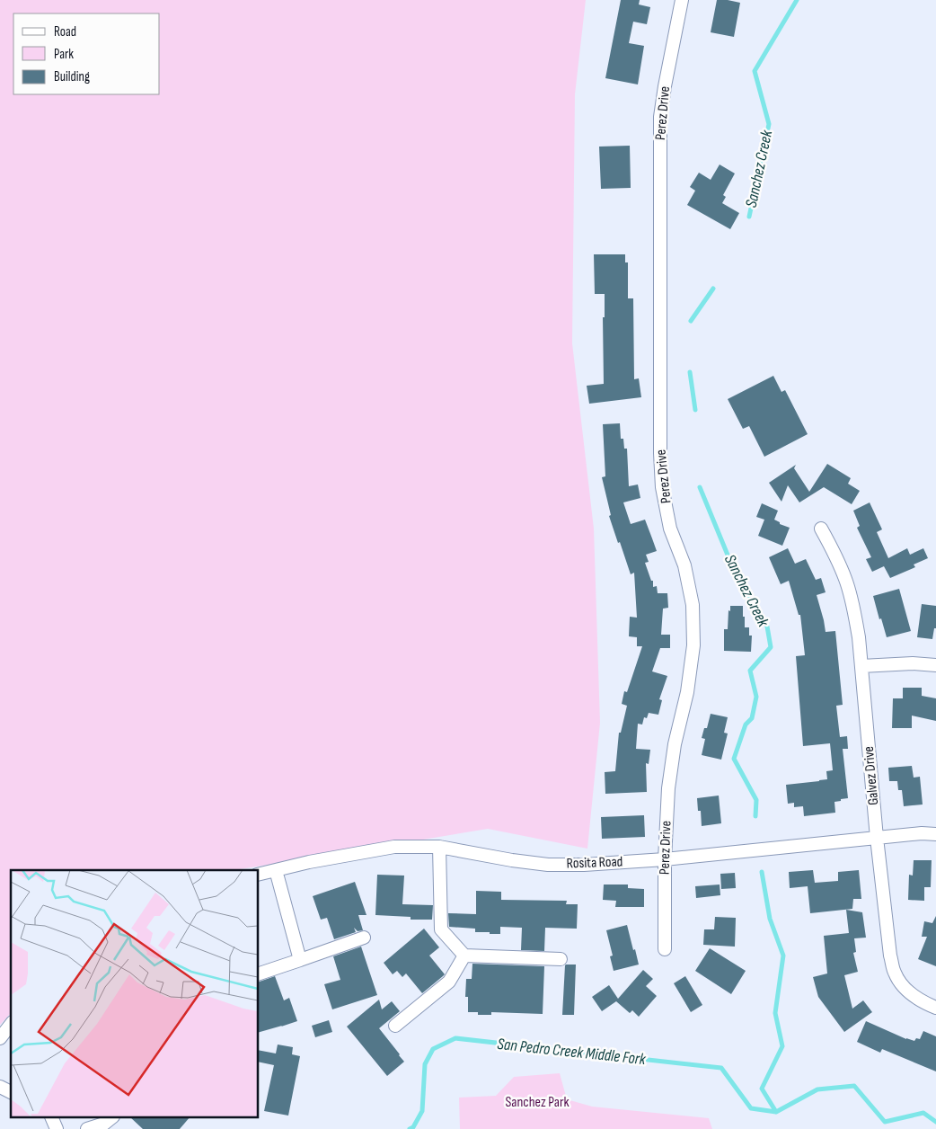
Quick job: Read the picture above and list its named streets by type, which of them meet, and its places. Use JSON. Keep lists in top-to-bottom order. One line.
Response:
{"streets":{"street":["Perez Drive","Galvez Drive","Rosita Road"]},"crossings":[["Perez Drive","Rosita Road"],["Galvez Drive","Rosita Road"]],"water":["Sanchez Creek","San Pedro Creek Middle Fork"],"parks":["Sanchez Park"],"legend":["Road","Park","Building"]}
